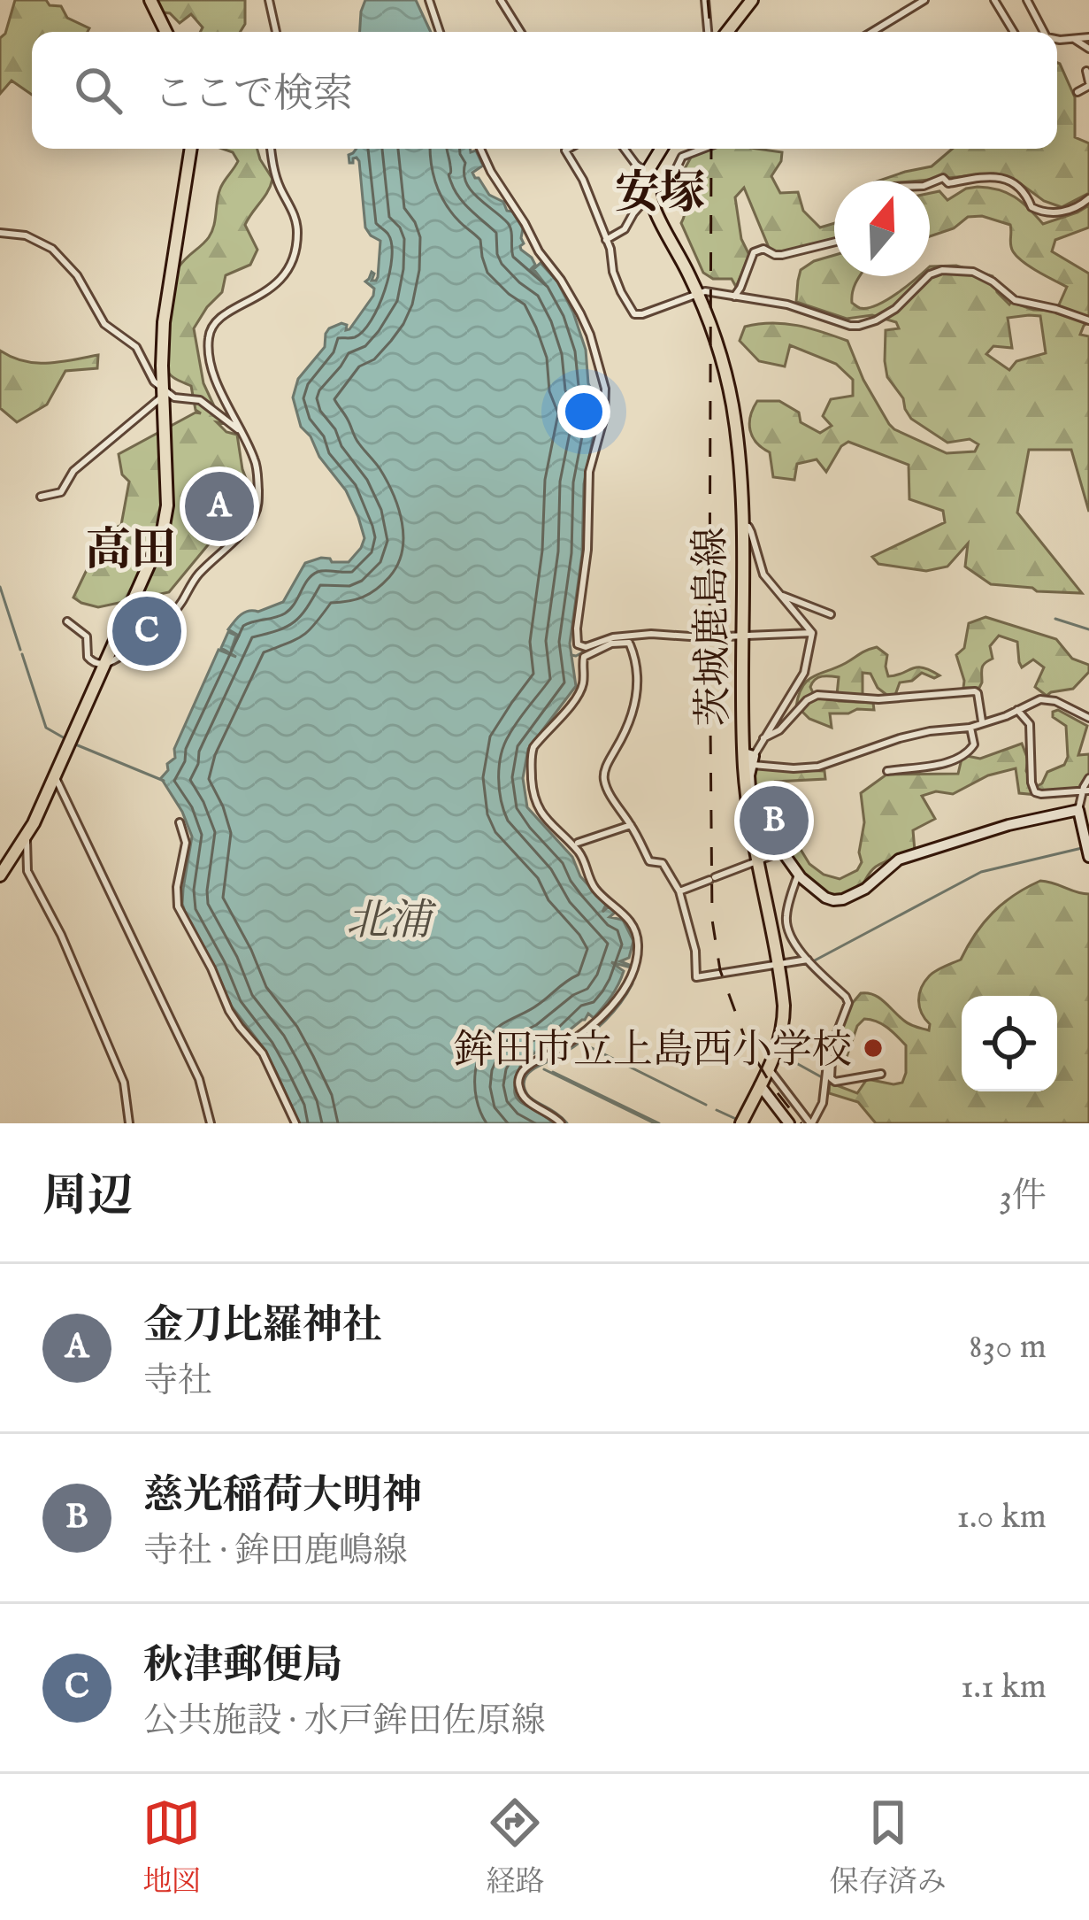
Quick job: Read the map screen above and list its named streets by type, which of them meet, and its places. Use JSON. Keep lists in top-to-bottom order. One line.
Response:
{"streets":{"main road":["茨城鹿島線"]},"districts":["安塚","高田"],"water":["北浦"],"places":["鉾田市立上島西小学校"],"north":"top","page":{"search":"ここで検索","pins":["A","C","B"],"heading":["周辺","3件"],"list":[{"mark":"A","name":"金刀比羅神社","note":"寺社","value":"830 m"},{"mark":"B","name":"慈光稲荷大明神","note":"寺社 · 鉾田鹿嶋線","value":"1.0 km"},{"mark":"C","name":"秋津郵便局","note":"公共施設 · 水戸鉾田佐原線","value":"1.1 km"}],"nav":["地図","経路","保存済み"]}}
